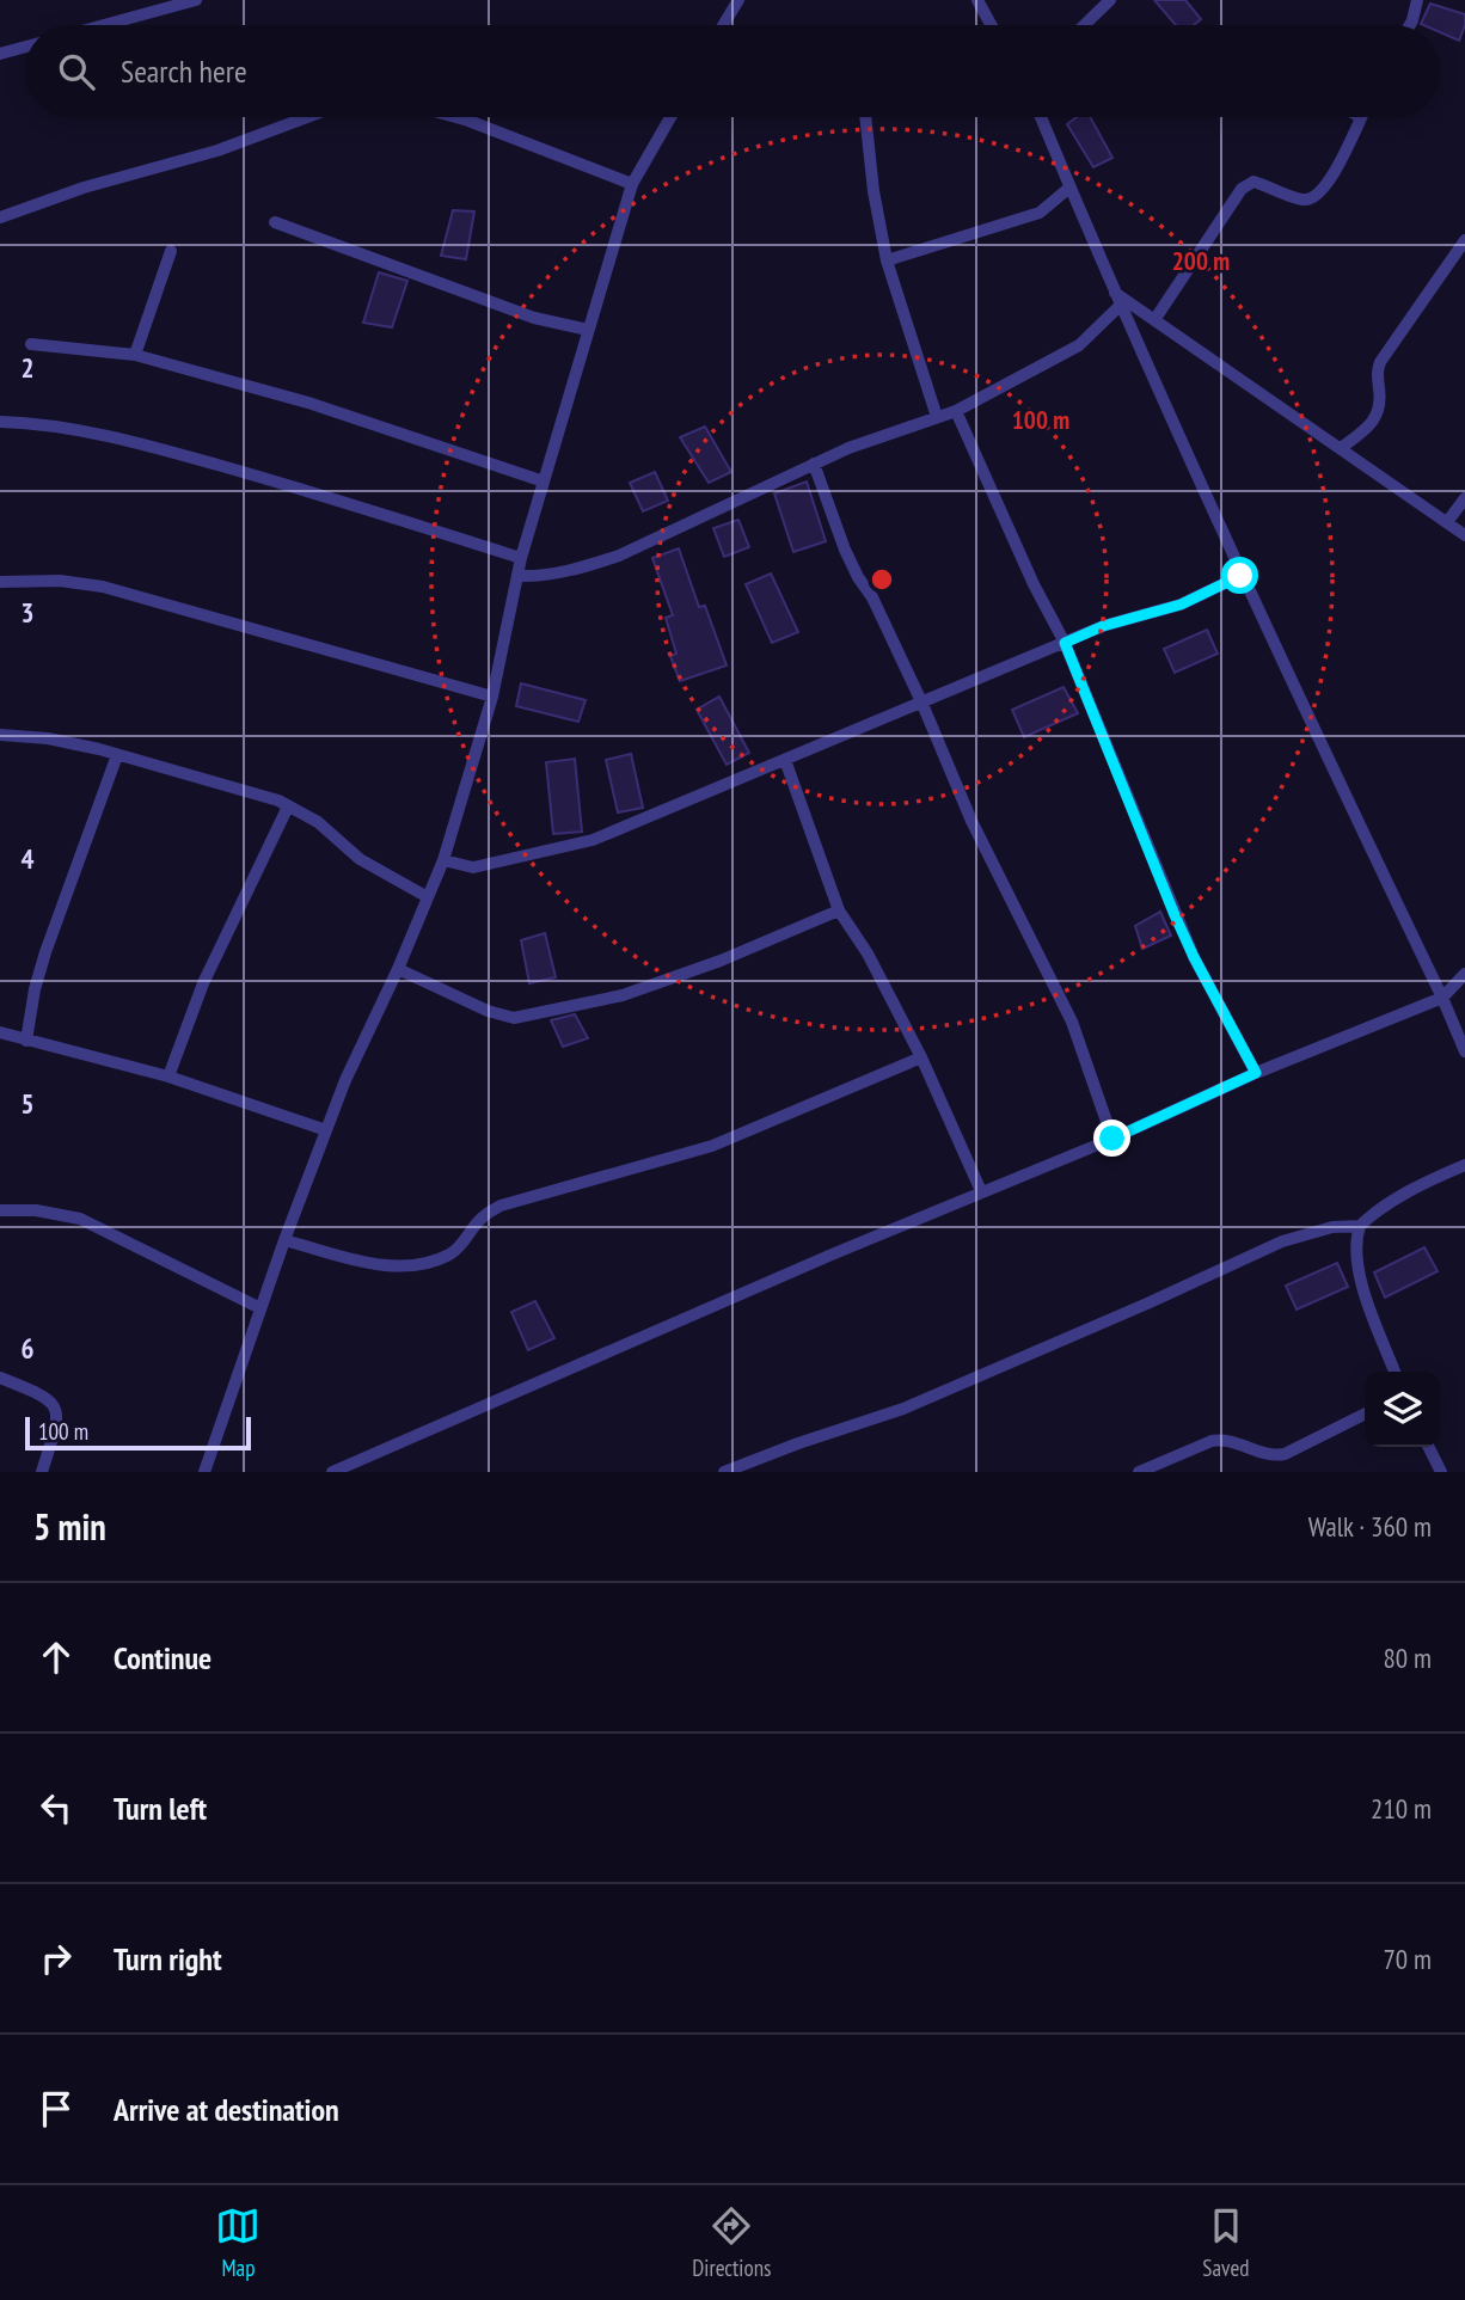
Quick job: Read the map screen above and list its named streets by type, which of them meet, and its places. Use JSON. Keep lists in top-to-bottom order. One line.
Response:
{"scale_bar":"100 m","page":{"search":"Search here","scale":"100 m","heading":["5 min","Walk · 360 m"],"list":[["Continue","80 m"],["Turn left","210 m"],["Turn right","70 m"],"Arrive at destination"],"nav":["Map","Directions","Saved"]},"grid":{"rows":["2","3","4","5","6"]},"rings":["200 m","100 m"]}
